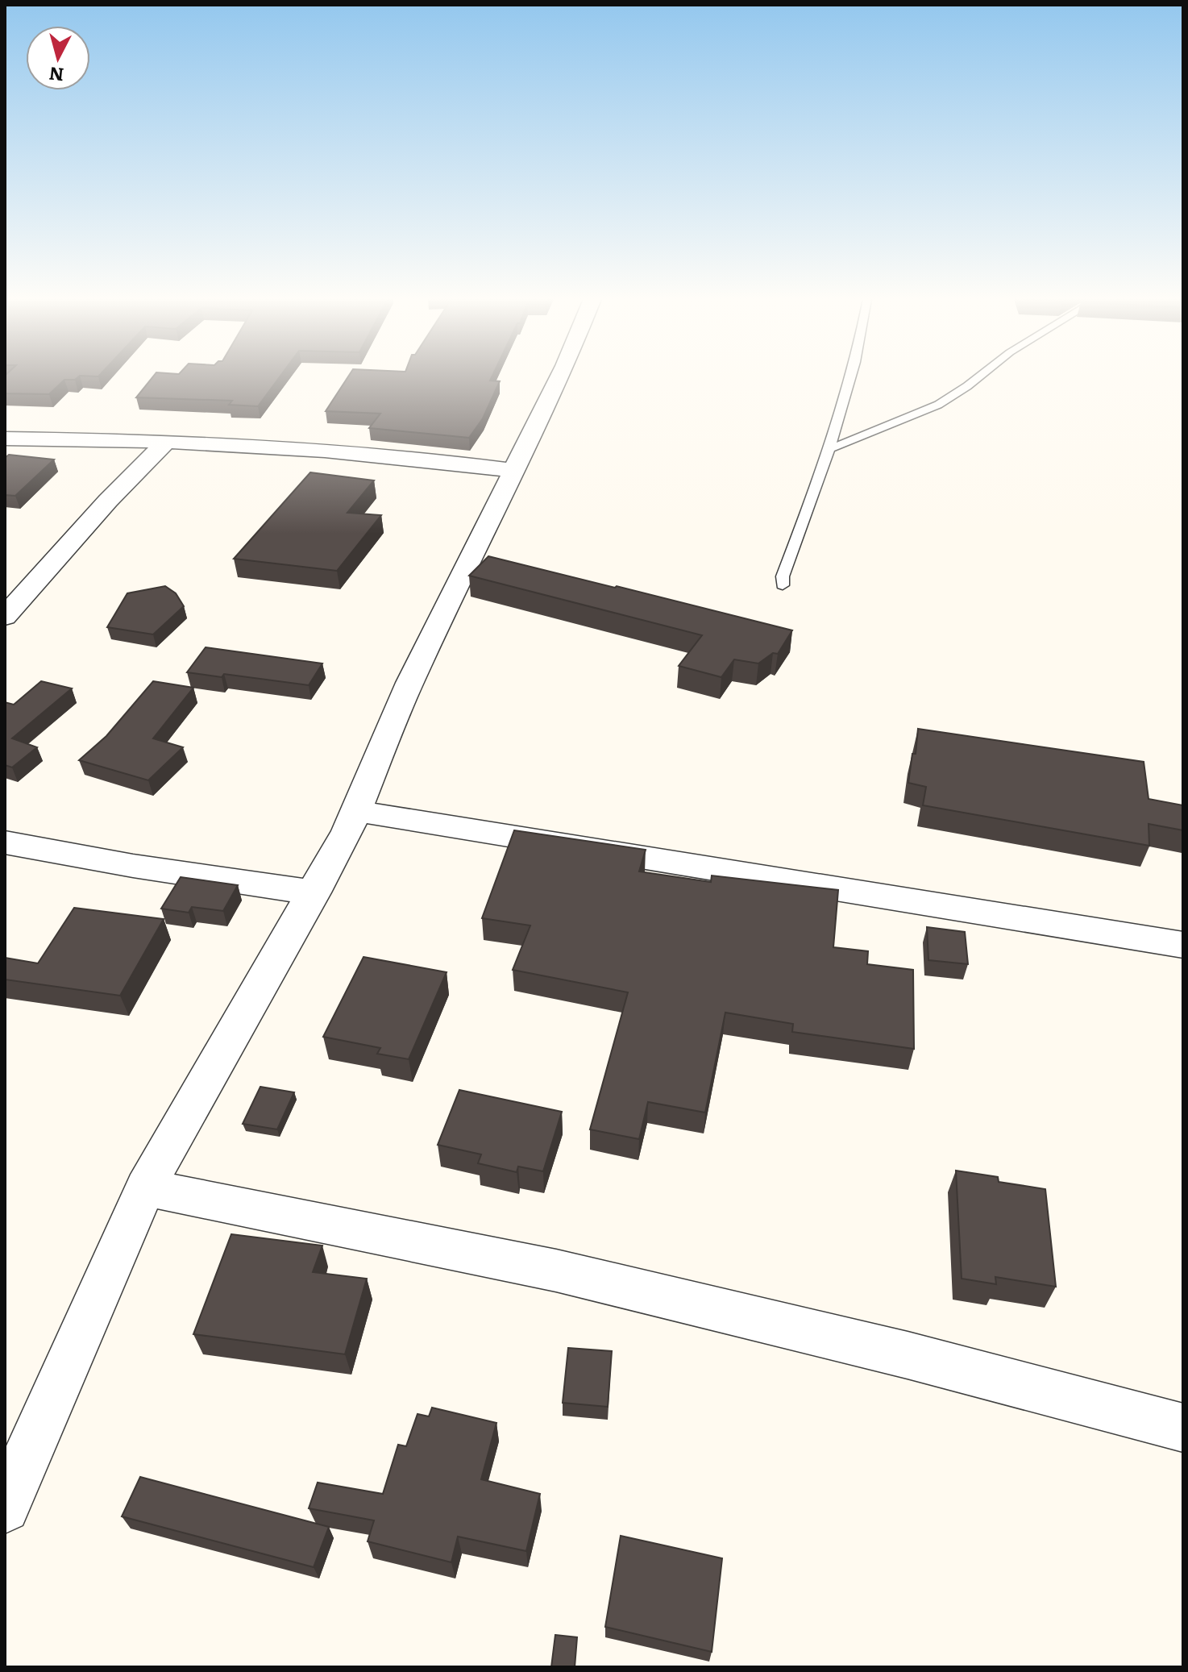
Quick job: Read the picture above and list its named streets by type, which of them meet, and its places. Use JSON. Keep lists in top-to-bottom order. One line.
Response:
{"north":"bottom"}
